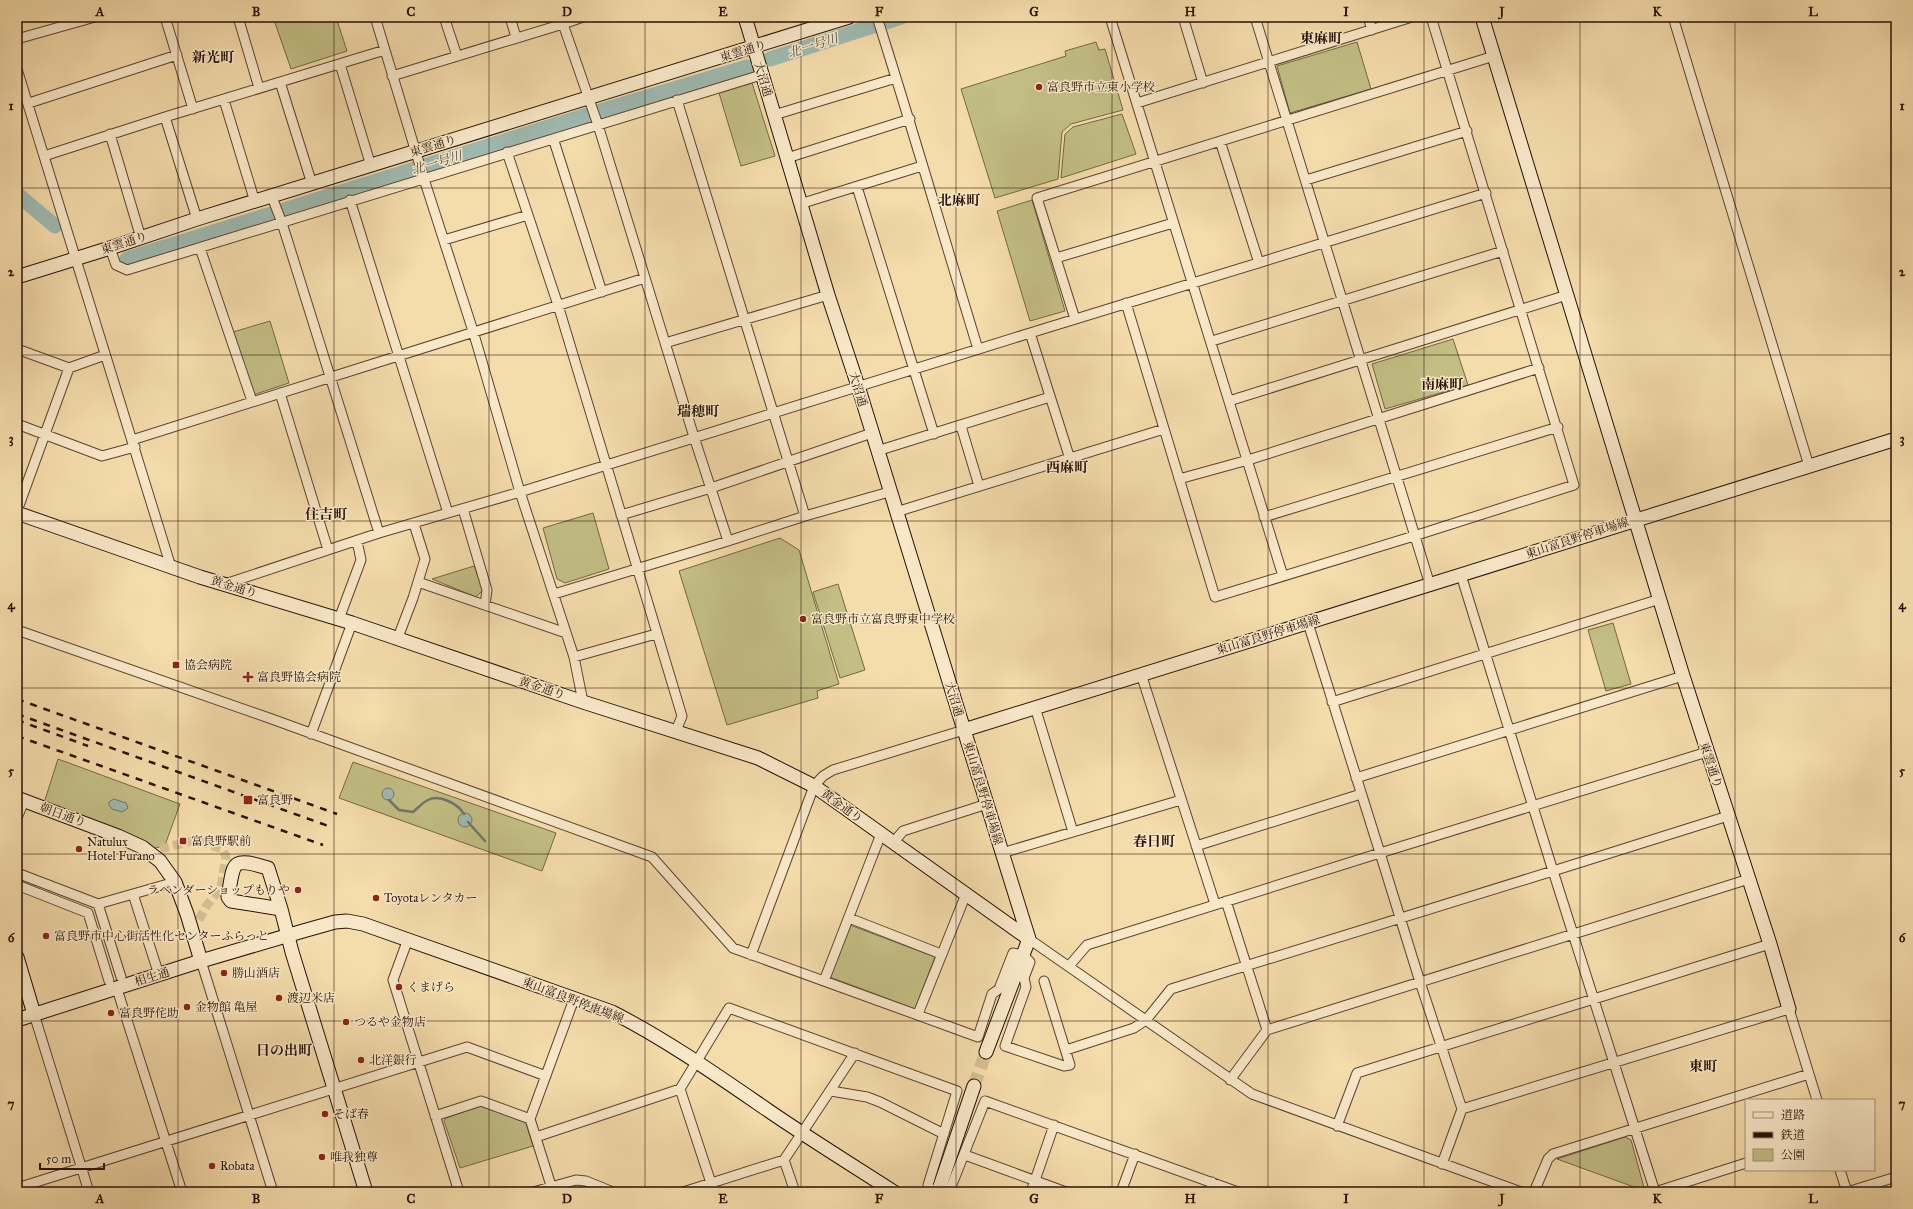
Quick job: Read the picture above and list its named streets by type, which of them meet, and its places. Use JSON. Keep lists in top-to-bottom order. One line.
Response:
{"streets":{"street":["東雲通り","大沼通","東山富良野停車場線","黄金通り","朝日通り","相生通"]},"crossings":[["東雲通り","大沼通"],["東雲通り","東山富良野停車場線"],["大沼通","東山富良野停車場線"],["東山富良野停車場線","黄金通り"],["東山富良野停車場線","相生通"],["朝日通り","相生通"]],"districts":["東麻町","新光町","北麻町","南麻町","瑞穂町","西麻町","住吉町","春日町","日の出町","東町"],"water":["北一号川"],"places":{"other":["富良野市立東小学校","富良野市立富良野東中学校","Natulux Hotel Furano","ラベンダーショップもりや","Toyotaレンタカー","富良野市中心街活性化センターふらっと","勝山酒店","くまげら","渡辺米店","金物館 亀屋","富良野侘助","つるや金物店","北洋銀行","そば春","唯我独尊","Robata"],"transit":["協会病院","富良野","富良野駅前"],"health":["富良野協会病院"]},"legend":["道路","鉄道","公園"],"scale_bar":"50 m","grid":{"columns":["A","B","C","D","E","F","G","H","I","J","K","L"],"rows":["1","2","3","4","5","6","7"]}}
